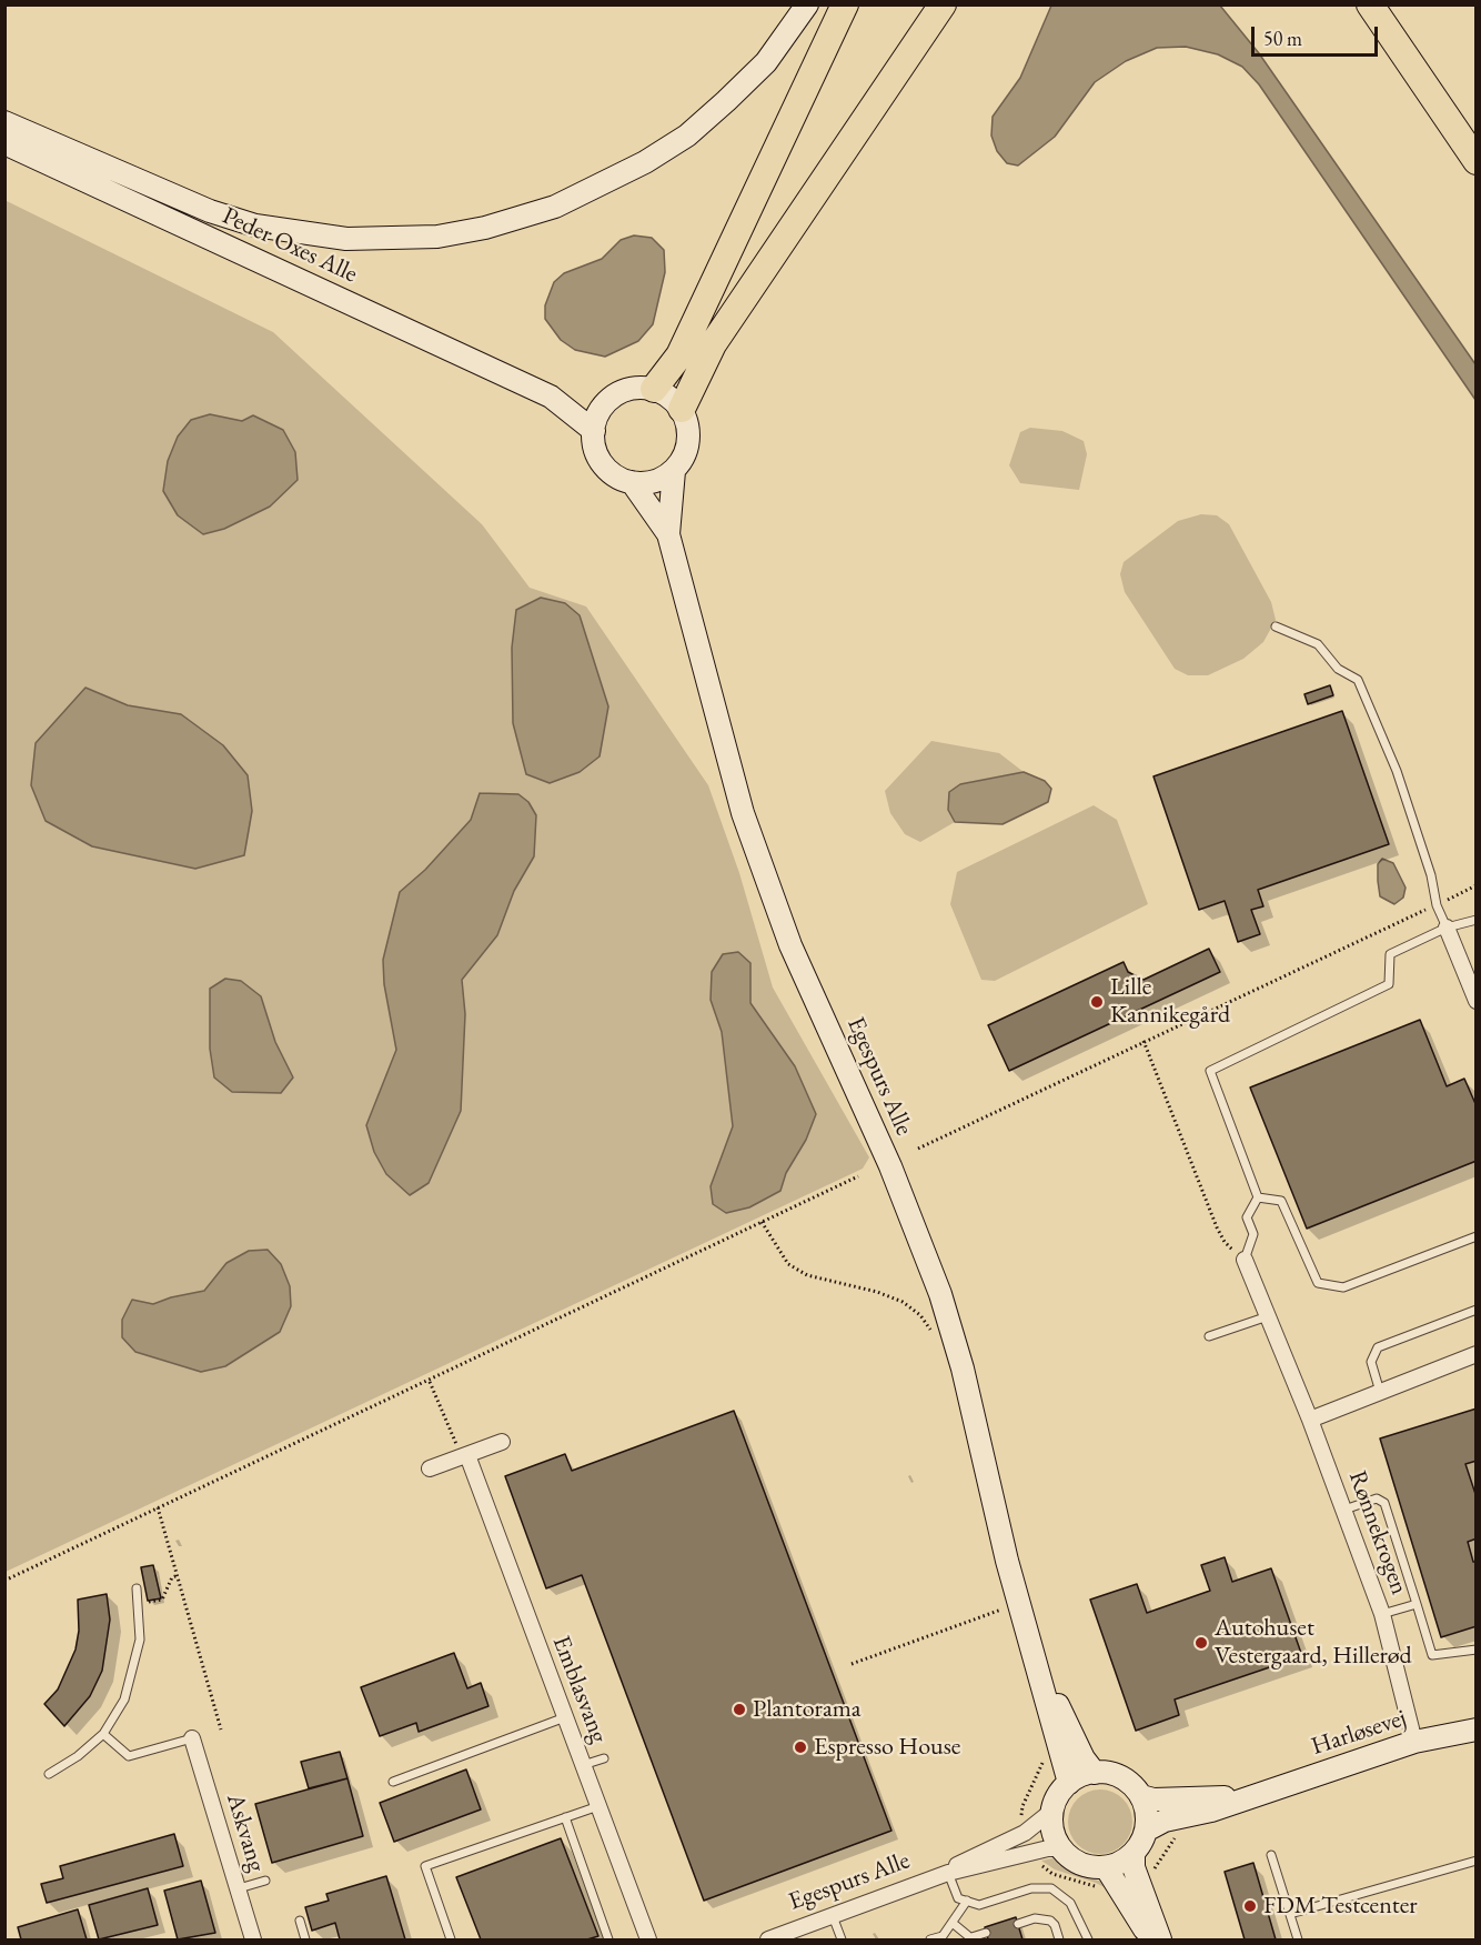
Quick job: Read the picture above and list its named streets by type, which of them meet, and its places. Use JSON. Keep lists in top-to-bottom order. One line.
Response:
{"streets":{"street":["Peder Oxes Alle","Egespurs Alle","Rønnekrogen","Emblasvang","Harløsevej","Askvang"]},"crossings":[["Peder Oxes Alle","Egespurs Alle"],["Egespurs Alle","Harløsevej"],["Rønnekrogen","Harløsevej"]],"places":["Lille Kannikegård","Autohuset Vestergaard, Hillerød","Plantorama","Espresso House","FDM Testcenter"],"scale_bar":"50 m"}
